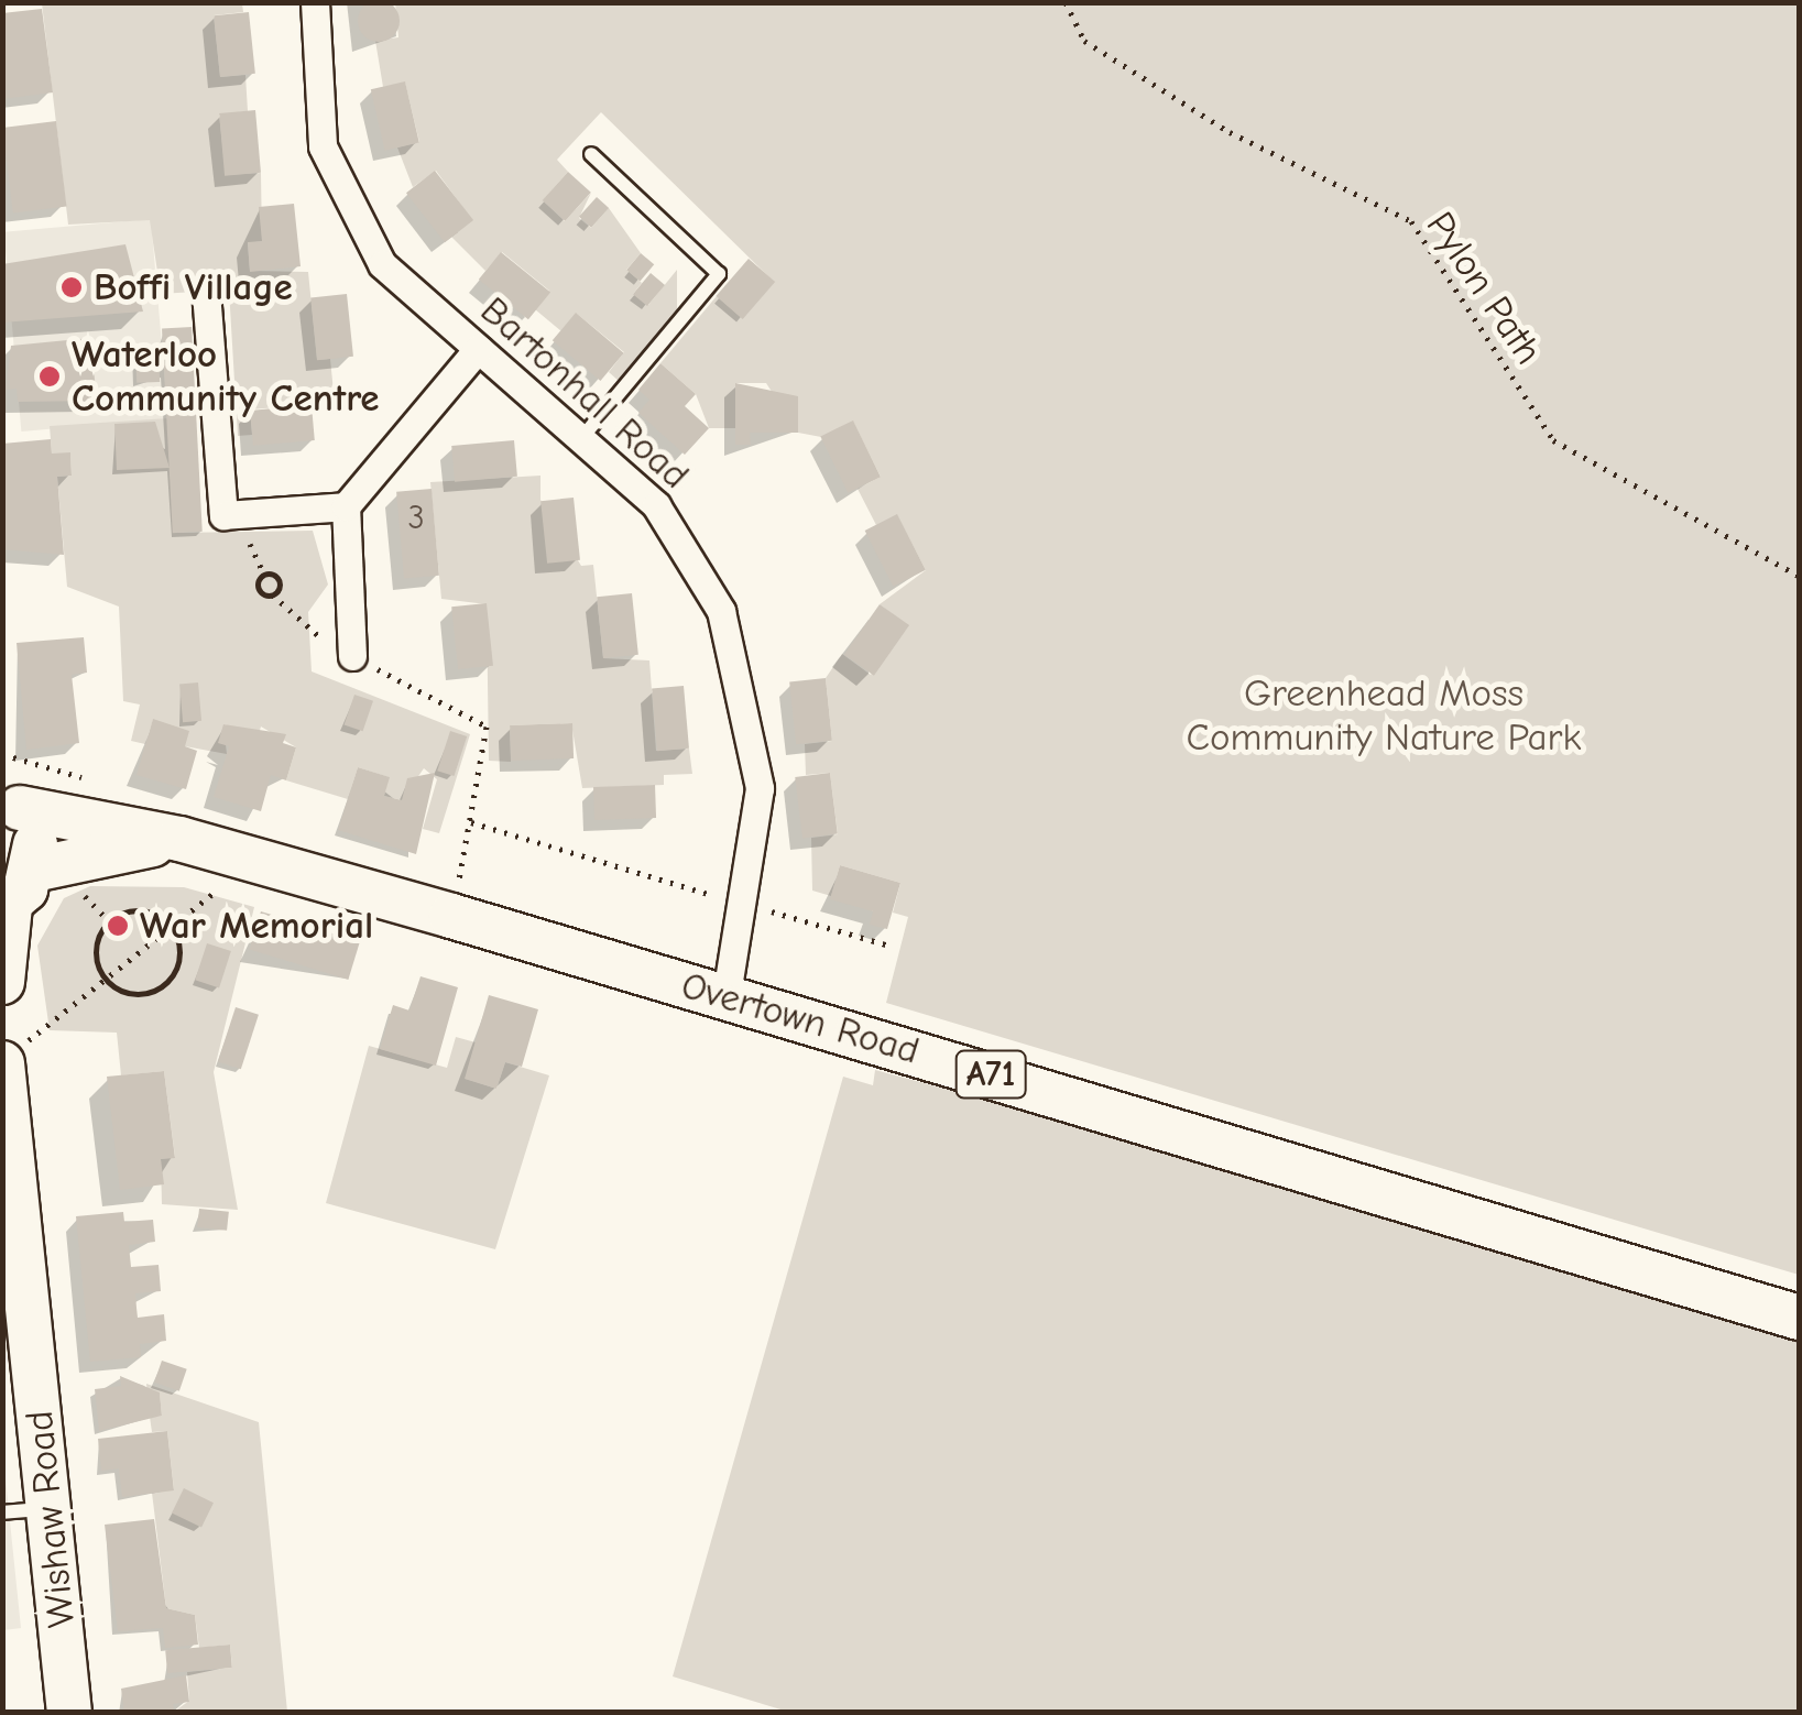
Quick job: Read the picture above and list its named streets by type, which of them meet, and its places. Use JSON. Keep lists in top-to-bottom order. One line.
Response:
{"streets":{"main road":["Overtown Road","A71","Wishaw Road"],"street":["Bartonhall Road"],"path":["Pylon Path"]},"crossings":[["Bartonhall Road","Overtown Road"]],"parks":["Greenhead Moss Community Nature Park"],"places":["Boffi Village","Waterloo Community Centre","War Memorial"],"house_numbers":["3"]}
